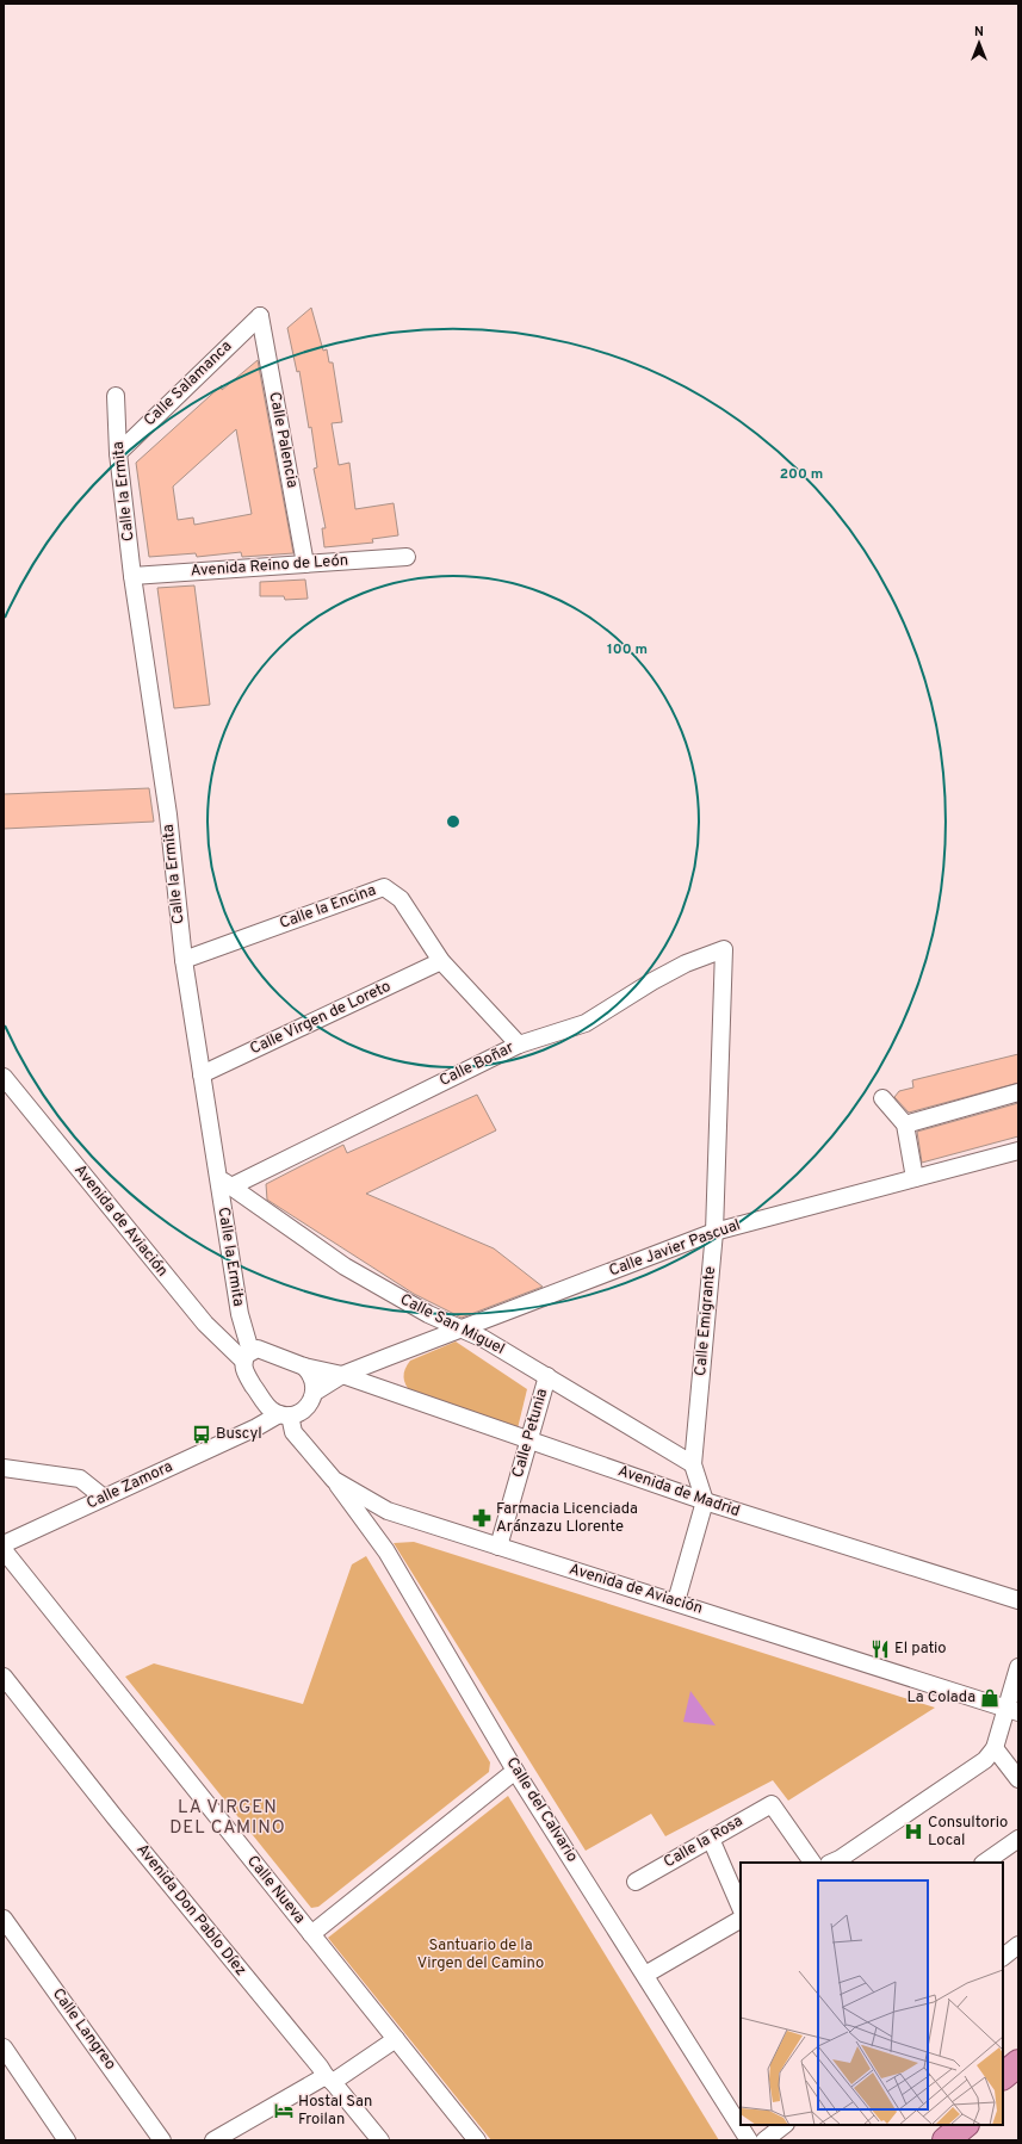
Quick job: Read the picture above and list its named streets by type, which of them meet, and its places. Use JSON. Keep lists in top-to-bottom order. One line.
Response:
{"streets":{"street":["Calle Salamanca","Calle Palencia","Calle la Ermita","Avenida Reino de León","Calle la Encina","Calle Virgen de Loreto","Calle Boñar","Avenida de Aviación","Calle Javier Pascual","Calle Emigrante","Calle San Miguel","Calle Petunia","Calle Zamora","Avenida de Madrid","Calle del Calvario","Calle la Rosa","Calle Nueva","Avenida Don Pablo Díez","Calle Langreo"]},"crossings":[["Calle Salamanca","Calle Palencia"],["Calle Salamanca","Calle la Ermita"],["Calle Palencia","Avenida Reino de León"],["Calle la Ermita","Avenida Reino de León"],["Calle la Ermita","Calle la Encina"],["Calle la Ermita","Calle Virgen de Loreto"],["Calle la Ermita","Calle Boñar"],["Calle la Ermita","Avenida de Aviación"],["Calle la Ermita","Calle Javier Pascual"],["Calle la Ermita","Calle San Miguel"],["Calle la Ermita","Calle Zamora"],["Calle la Encina","Calle Virgen de Loreto"],["Calle la Encina","Calle Boñar"],["Calle Boñar","Calle Emigrante"],["Calle Boñar","Calle San Miguel"],["Avenida de Aviación","Calle Javier Pascual"],["Avenida de Aviación","Calle Petunia"],["Avenida de Aviación","Calle Zamora"],["Avenida de Aviación","Calle del Calvario"],["Calle Javier Pascual","Calle Emigrante"],["Calle Javier Pascual","Calle San Miguel"],["Calle Javier Pascual","Calle Zamora"],["Calle Javier Pascual","Avenida de Madrid"],["Calle Emigrante","Calle San Miguel"],["Calle Emigrante","Avenida de Madrid"],["Calle San Miguel","Calle Petunia"],["Calle Petunia","Avenida de Madrid"]],"districts":["LA VIRGEN DEL CAMINO"],"parks":["Santuario de la Virgen del Camino"],"places":{"bus stop":["Buscyl"],"pharmacy":["Farmacia Licenciada Aránzazu Llorente"],"restaurant":["El patio"],"shop":["La Colada"],"hospital":["Consultorio Local"],"hotel":["Hostal San Froilan"]},"north":"top","rings":["200 m","100 m"]}
